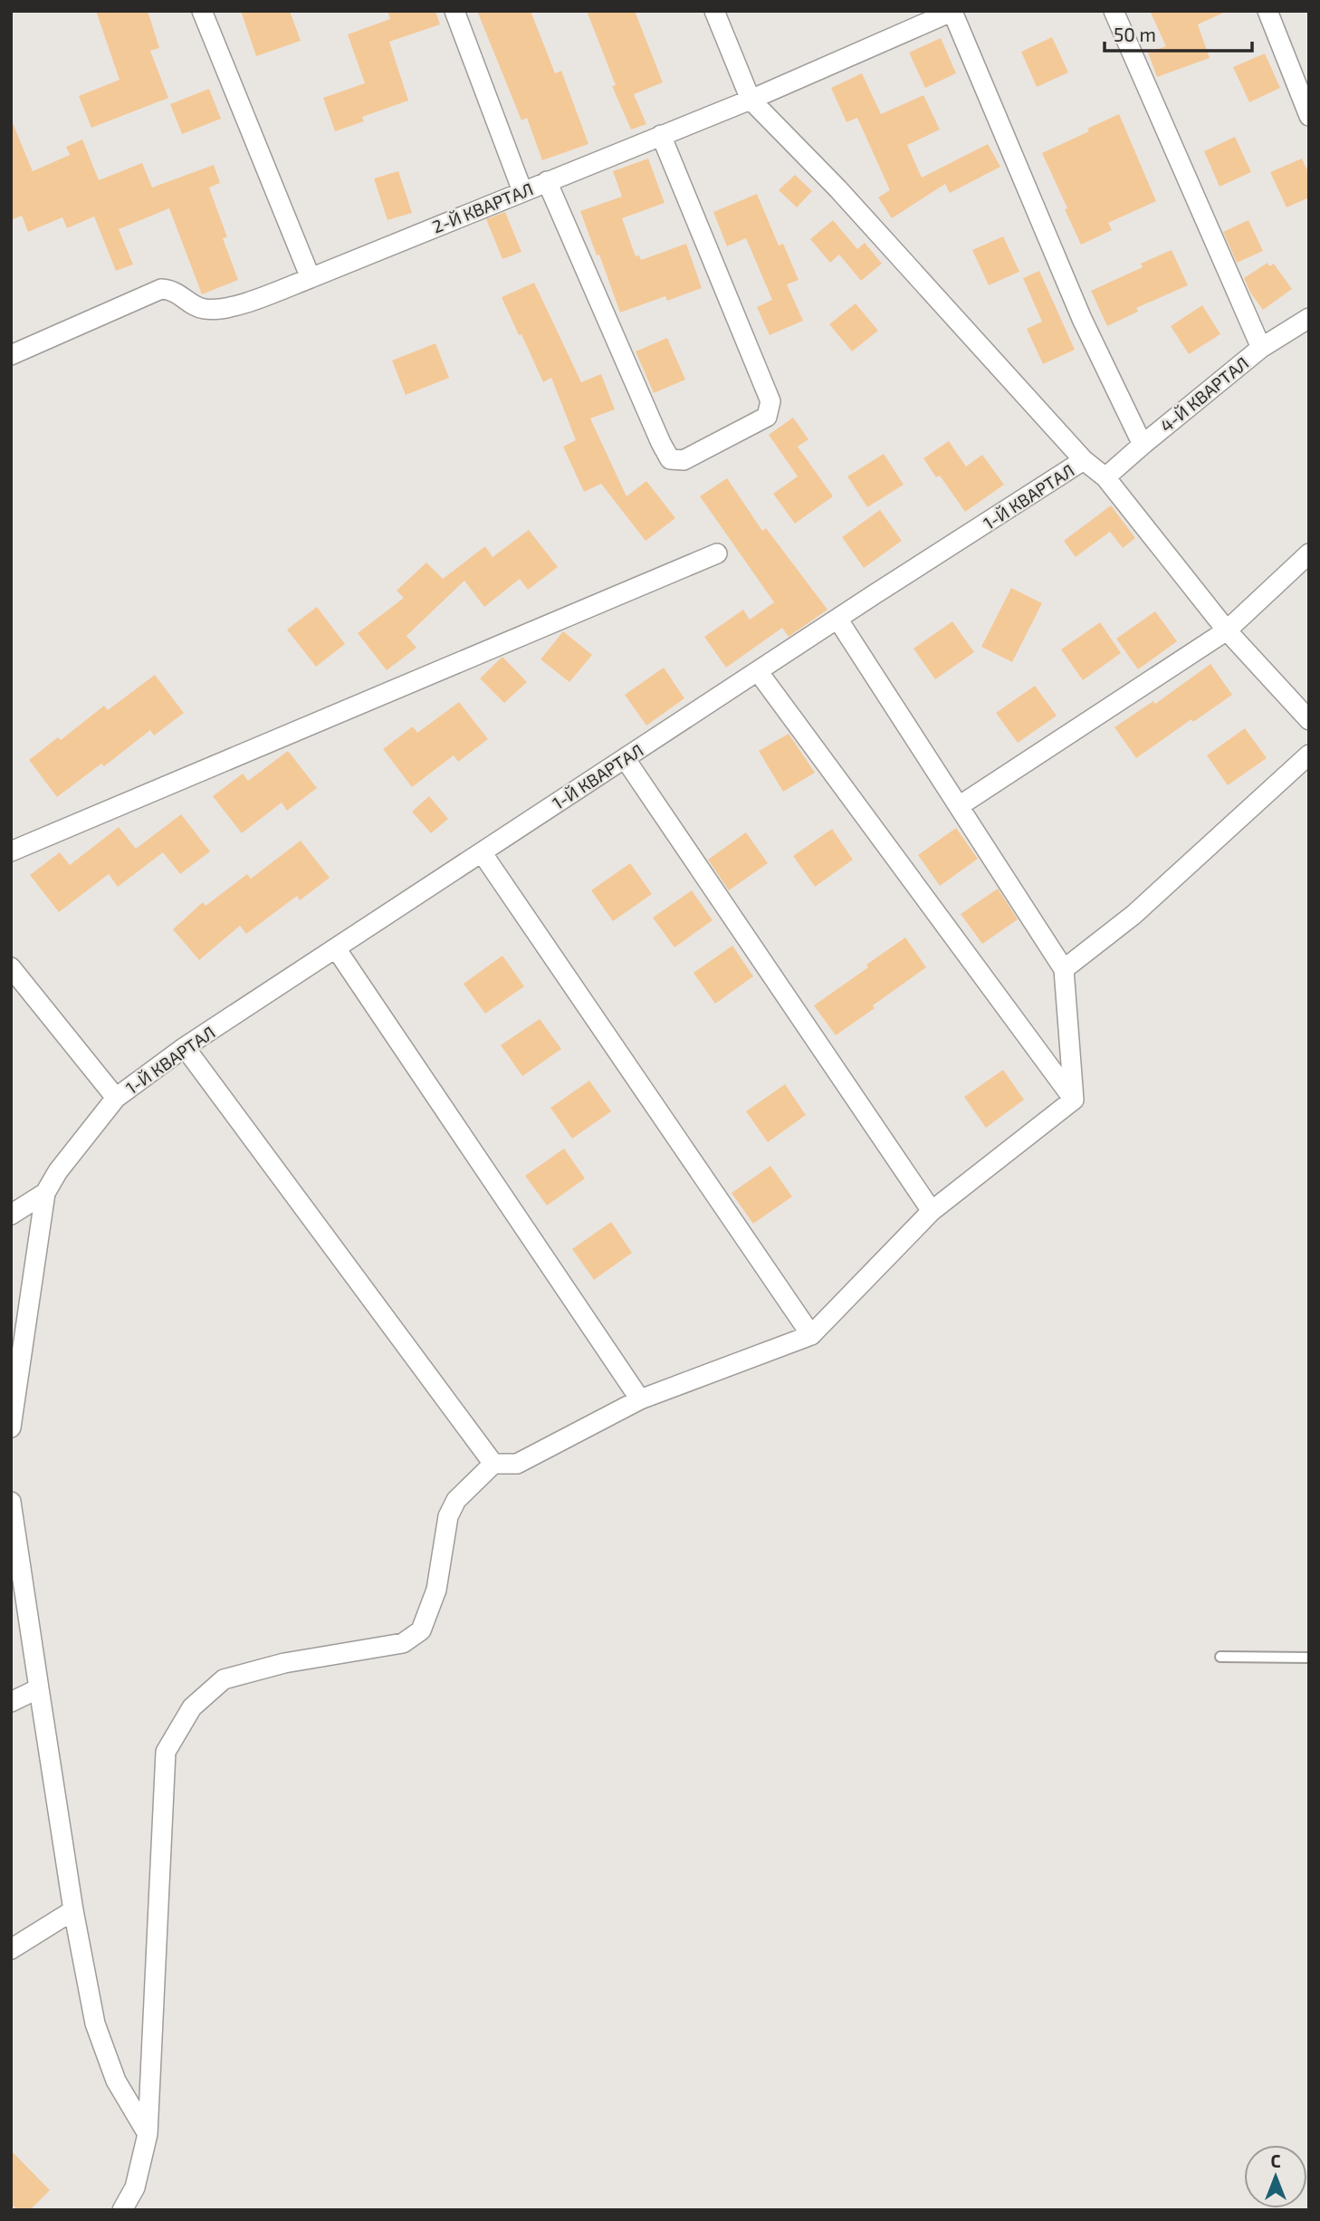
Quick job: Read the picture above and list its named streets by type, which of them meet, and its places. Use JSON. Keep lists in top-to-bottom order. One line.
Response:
{"streets":{"street":["2-Й КВАРТАЛ","4-Й КВАРТАЛ","1-Й КВАРТАЛ"]},"scale_bar":"50 m","north":"top"}
